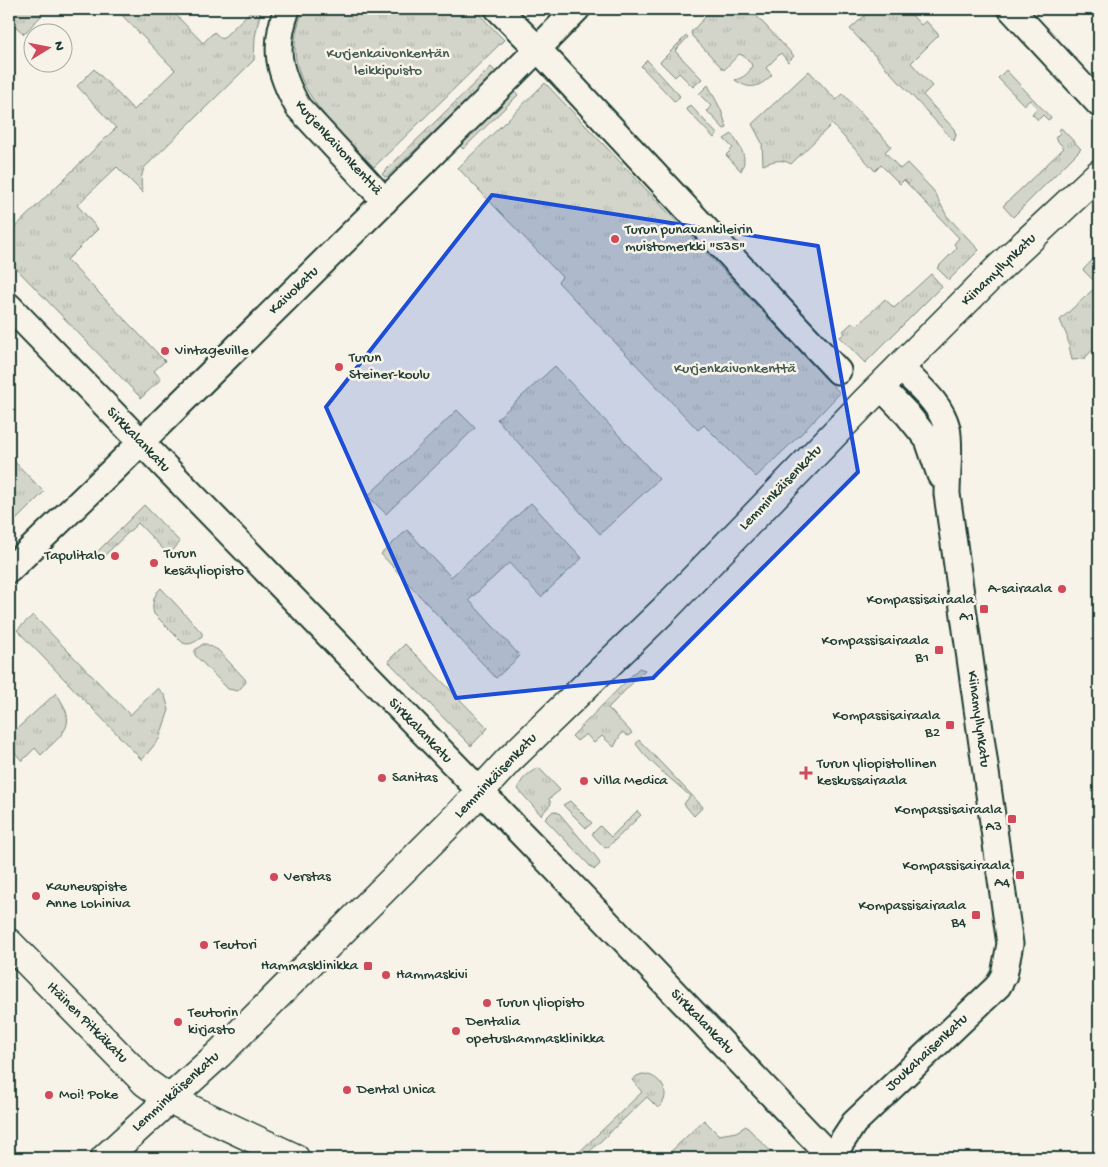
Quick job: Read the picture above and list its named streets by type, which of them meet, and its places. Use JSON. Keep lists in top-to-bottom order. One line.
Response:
{"streets":{"street":["Kurjenkaivonkenttä","Kiinamyllynkatu","Kaivokatu","Sirkkalankatu","Lemminkäisenkatu","Itäinen Pitkäkatu","Joukahaisenkatu"]},"crossings":[["Kurjenkaivonkenttä","Kaivokatu"],["Kiinamyllynkatu","Lemminkäisenkatu"],["Kiinamyllynkatu","Joukahaisenkatu"],["Kaivokatu","Sirkkalankatu"],["Sirkkalankatu","Lemminkäisenkatu"],["Sirkkalankatu","Joukahaisenkatu"],["Lemminkäisenkatu","Itäinen Pitkäkatu"]],"parks":["Kurjenkaivonkentän leikkipuisto","Kurjenkaivonkenttä"],"places":{"other":["Turun punavankileirin muistomerkki \"535\"","Vintageville","Turun Steiner-koulu","Tapulitalo","Turun kesäyliopisto","A-sairaala","Sanitas","Villa Medica","Verstas","Kauneuspiste Anne Lohiniva","Teutori","Hammaskivi","Turun yliopisto","Teutorin kirjasto","Dentalia opetushammasklinikka","Dental Unica","Moi! Poke"],"transit":["Kompassisairaala A1","Kompassisairaala B1","Kompassisairaala B2","Kompassisairaala A3","Kompassisairaala A4","Kompassisairaala B4","Hammasklinikka"],"health":["Turun yliopistollinen keskussairaala"]},"north":"right"}
